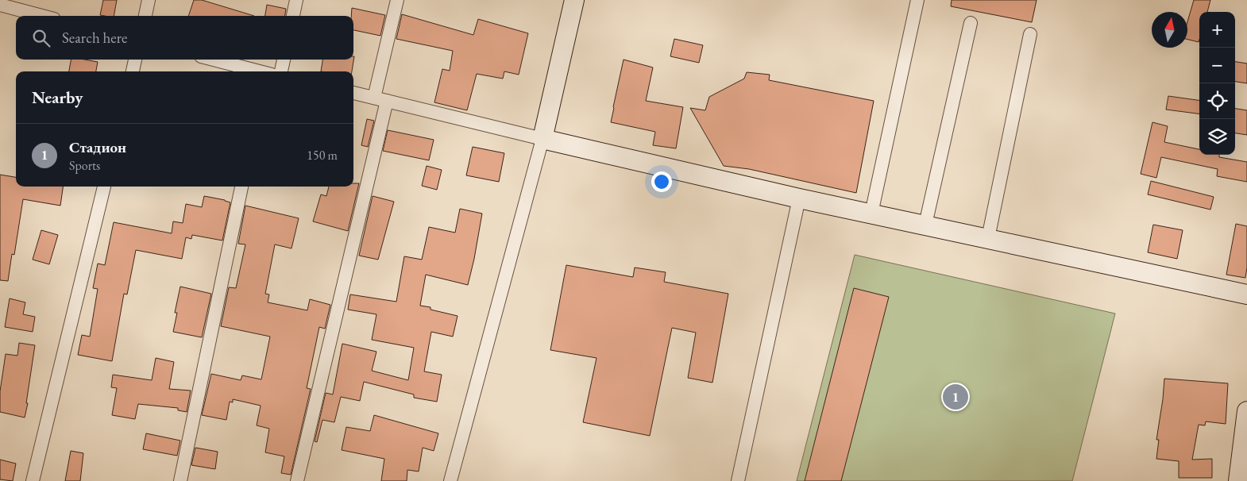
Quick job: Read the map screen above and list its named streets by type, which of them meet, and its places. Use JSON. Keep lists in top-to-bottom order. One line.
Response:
{"north":"top","page":{"map_buttons":["+","−"],"search":"Search here","heading":"Nearby","list":[{"mark":"1","name":"Стадион","note":"Sports","value":"150 m"}],"pins":"1"}}
